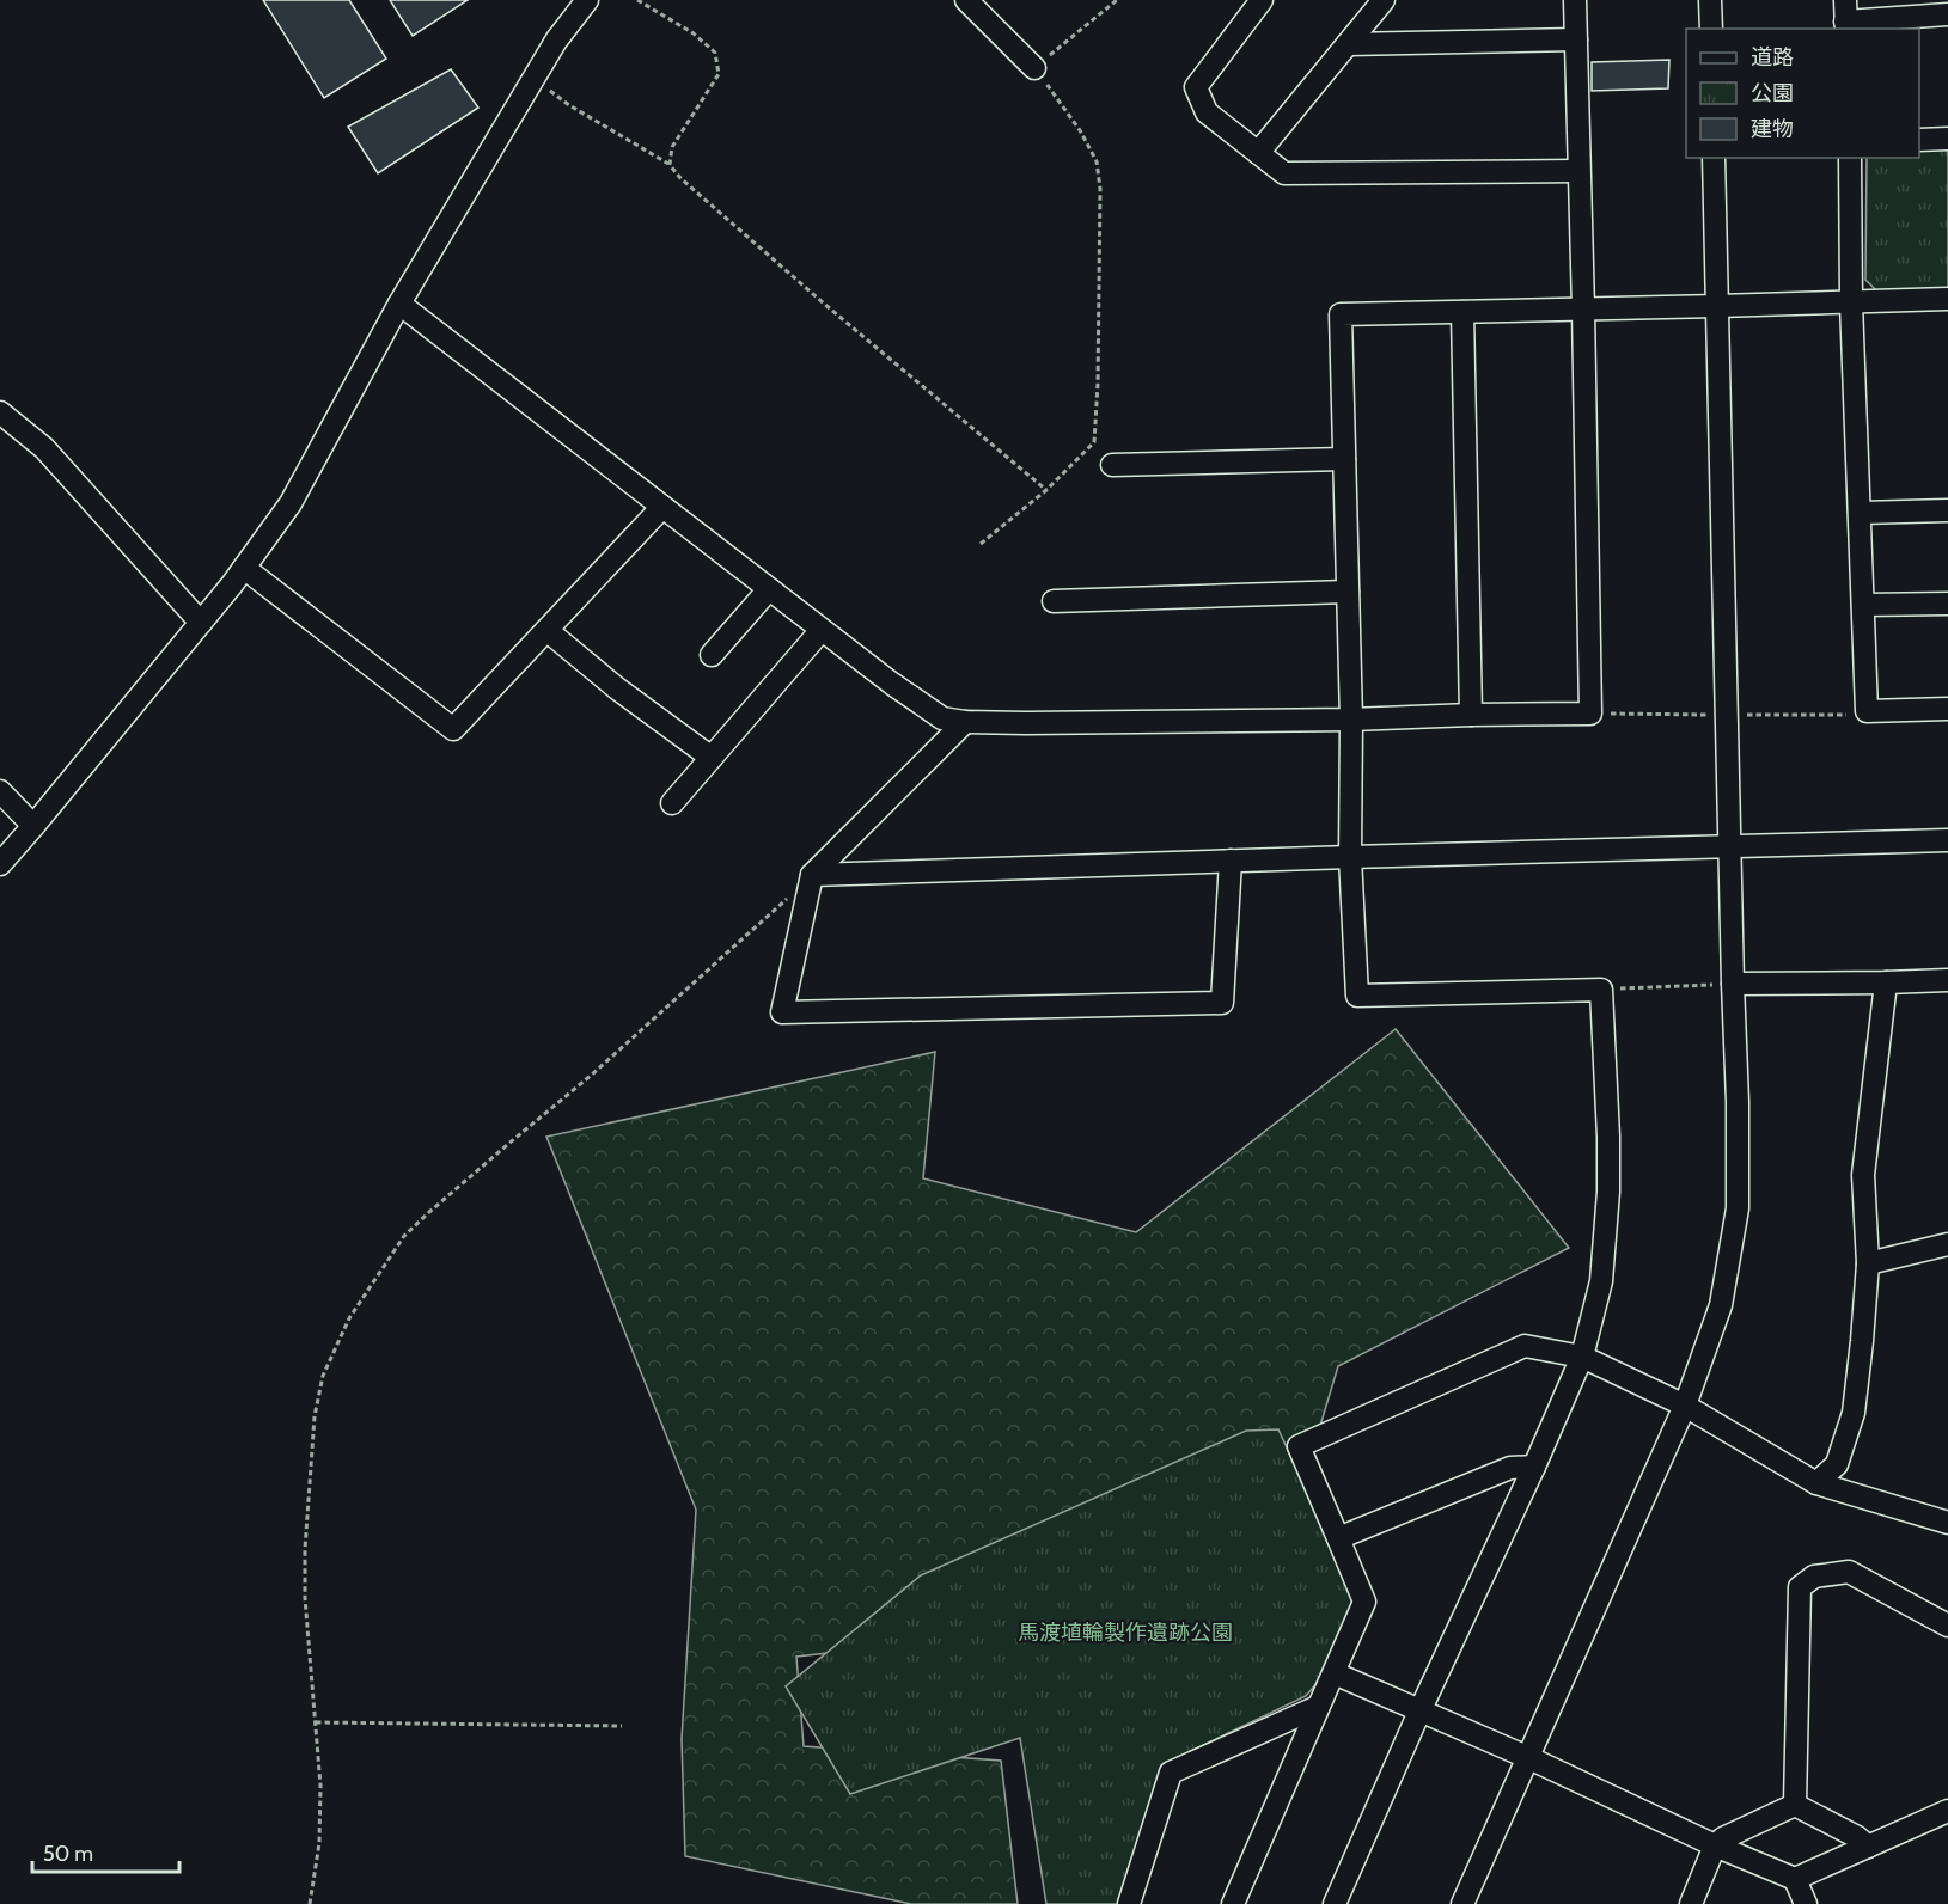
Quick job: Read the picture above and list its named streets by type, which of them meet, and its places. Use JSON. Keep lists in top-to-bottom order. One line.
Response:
{"parks":["馬渡埴輪製作遺跡公園"],"legend":["道路","公園","建物"],"scale_bar":"50 m"}
